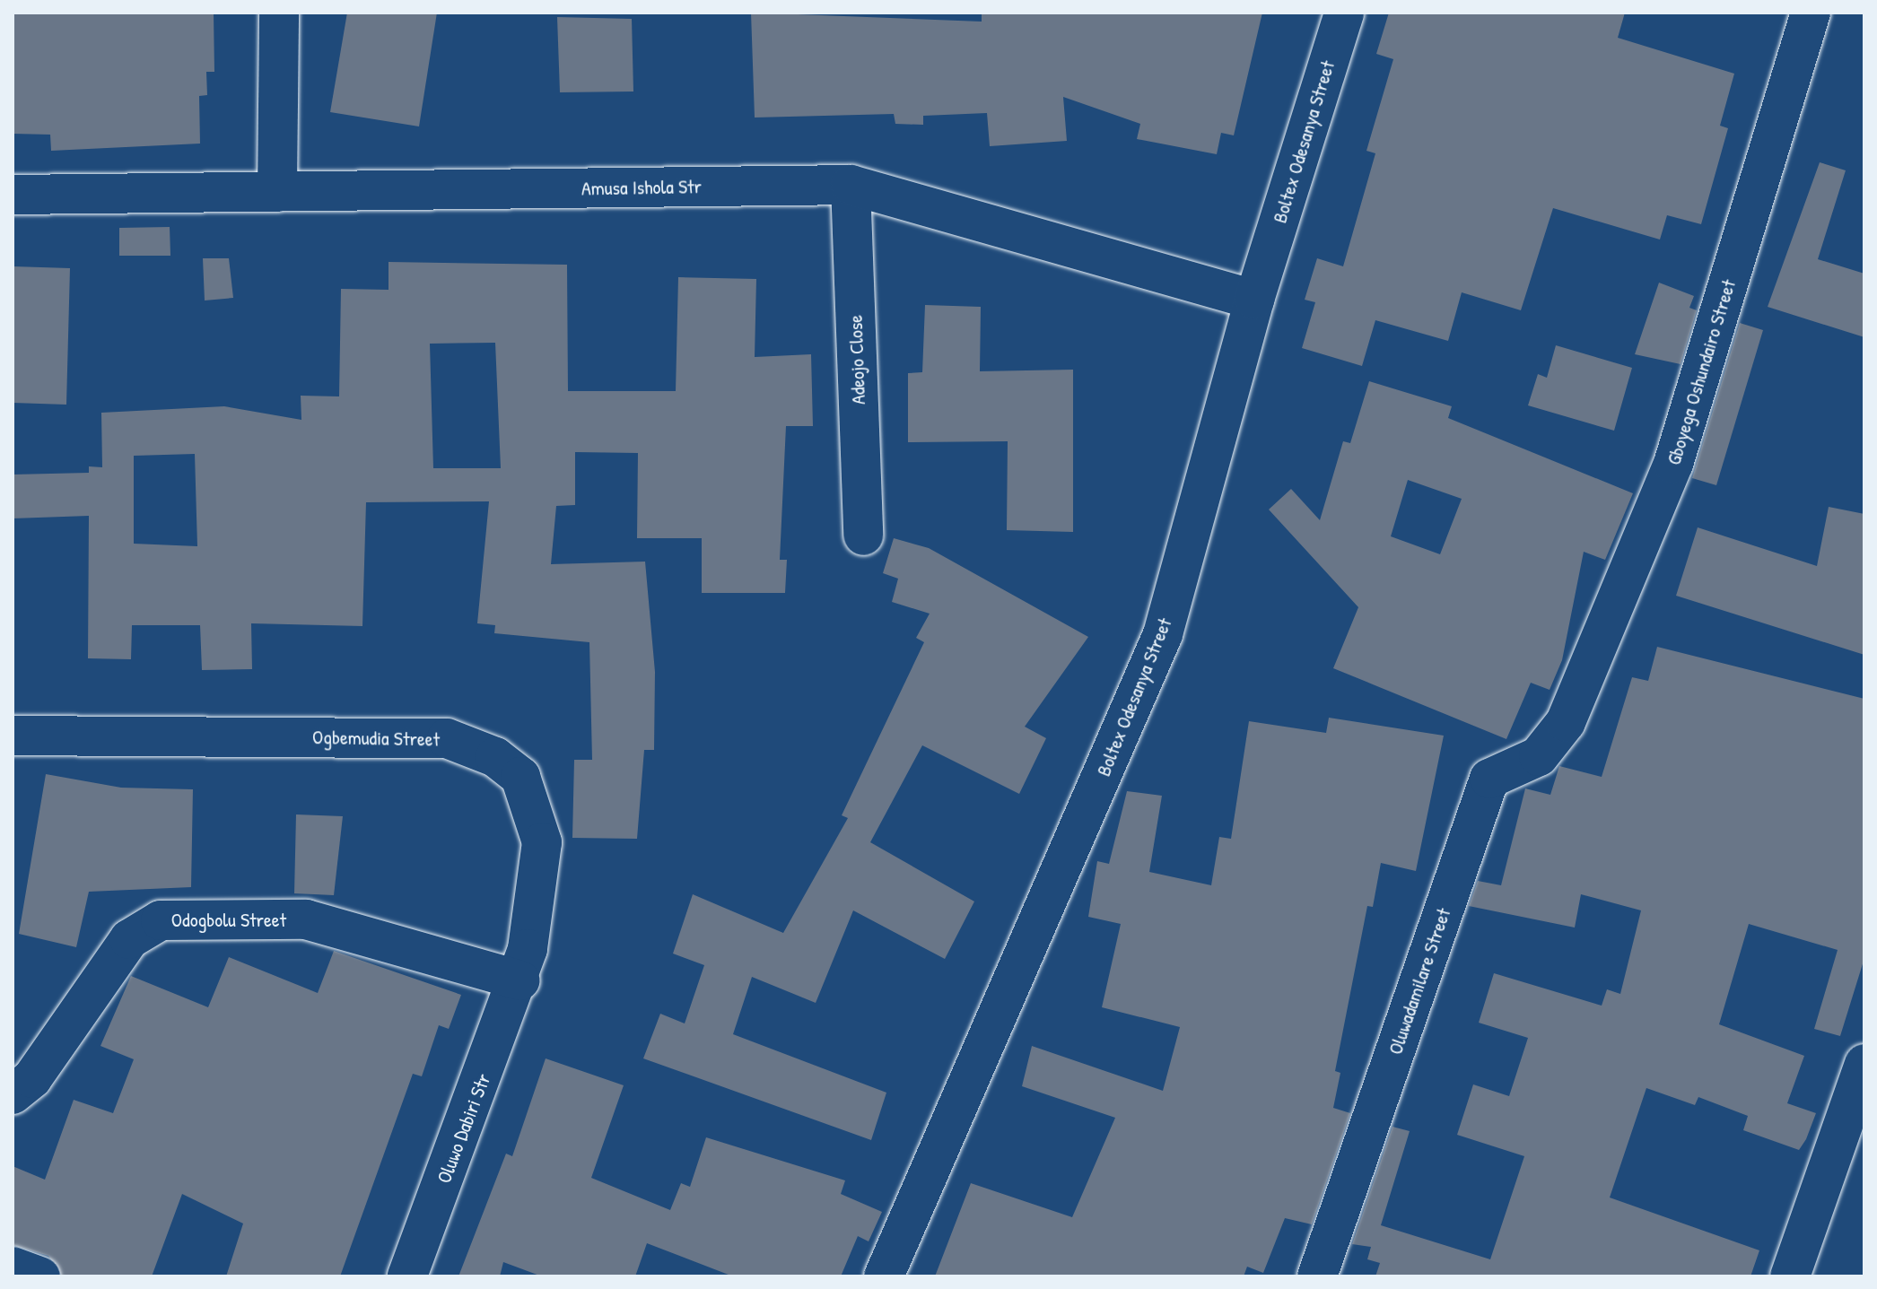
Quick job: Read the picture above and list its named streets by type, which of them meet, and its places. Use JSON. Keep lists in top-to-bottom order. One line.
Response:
{"streets":{"street":["Boltex Odesanya Street","Amusa Ishola Str","Adeojo Close","Gboyega Oshundairo Street","Ogbemudia Street","Odogbolu Street","Oluwadamilare Street","Oluwo Dabiri Str"]},"crossings":[["Boltex Odesanya Street","Amusa Ishola Str"],["Amusa Ishola Str","Adeojo Close"],["Gboyega Oshundairo Street","Oluwadamilare Street"],["Ogbemudia Street","Odogbolu Street"],["Ogbemudia Street","Oluwo Dabiri Str"],["Odogbolu Street","Oluwo Dabiri Str"]]}
